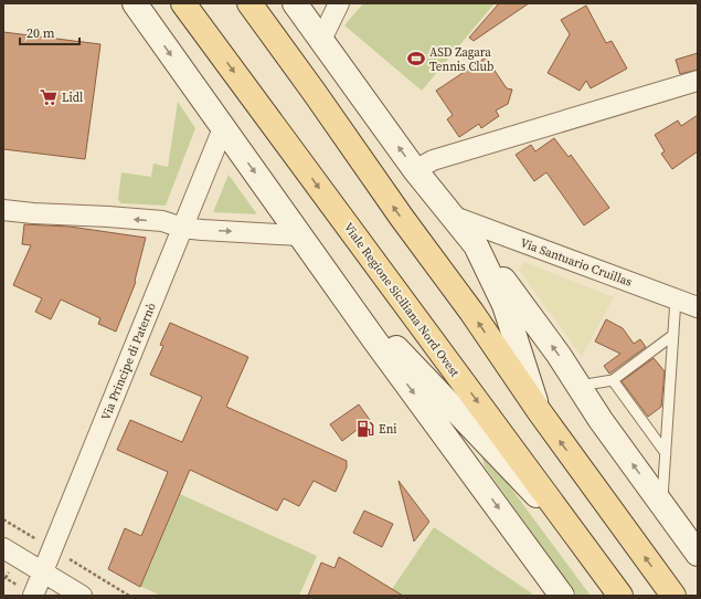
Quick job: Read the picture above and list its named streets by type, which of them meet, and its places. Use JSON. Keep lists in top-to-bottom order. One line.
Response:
{"streets":{"main road":["Viale Regione Siciliana Nord Ovest"],"street":["Via Santuario Cruillas","Via Principe di Paternò"]},"places":{"sports":["ASD Zagara Tennis Club"],"supermarket":["Lidl"],"fuel station":["Eni"]},"scale_bar":"20 m"}
